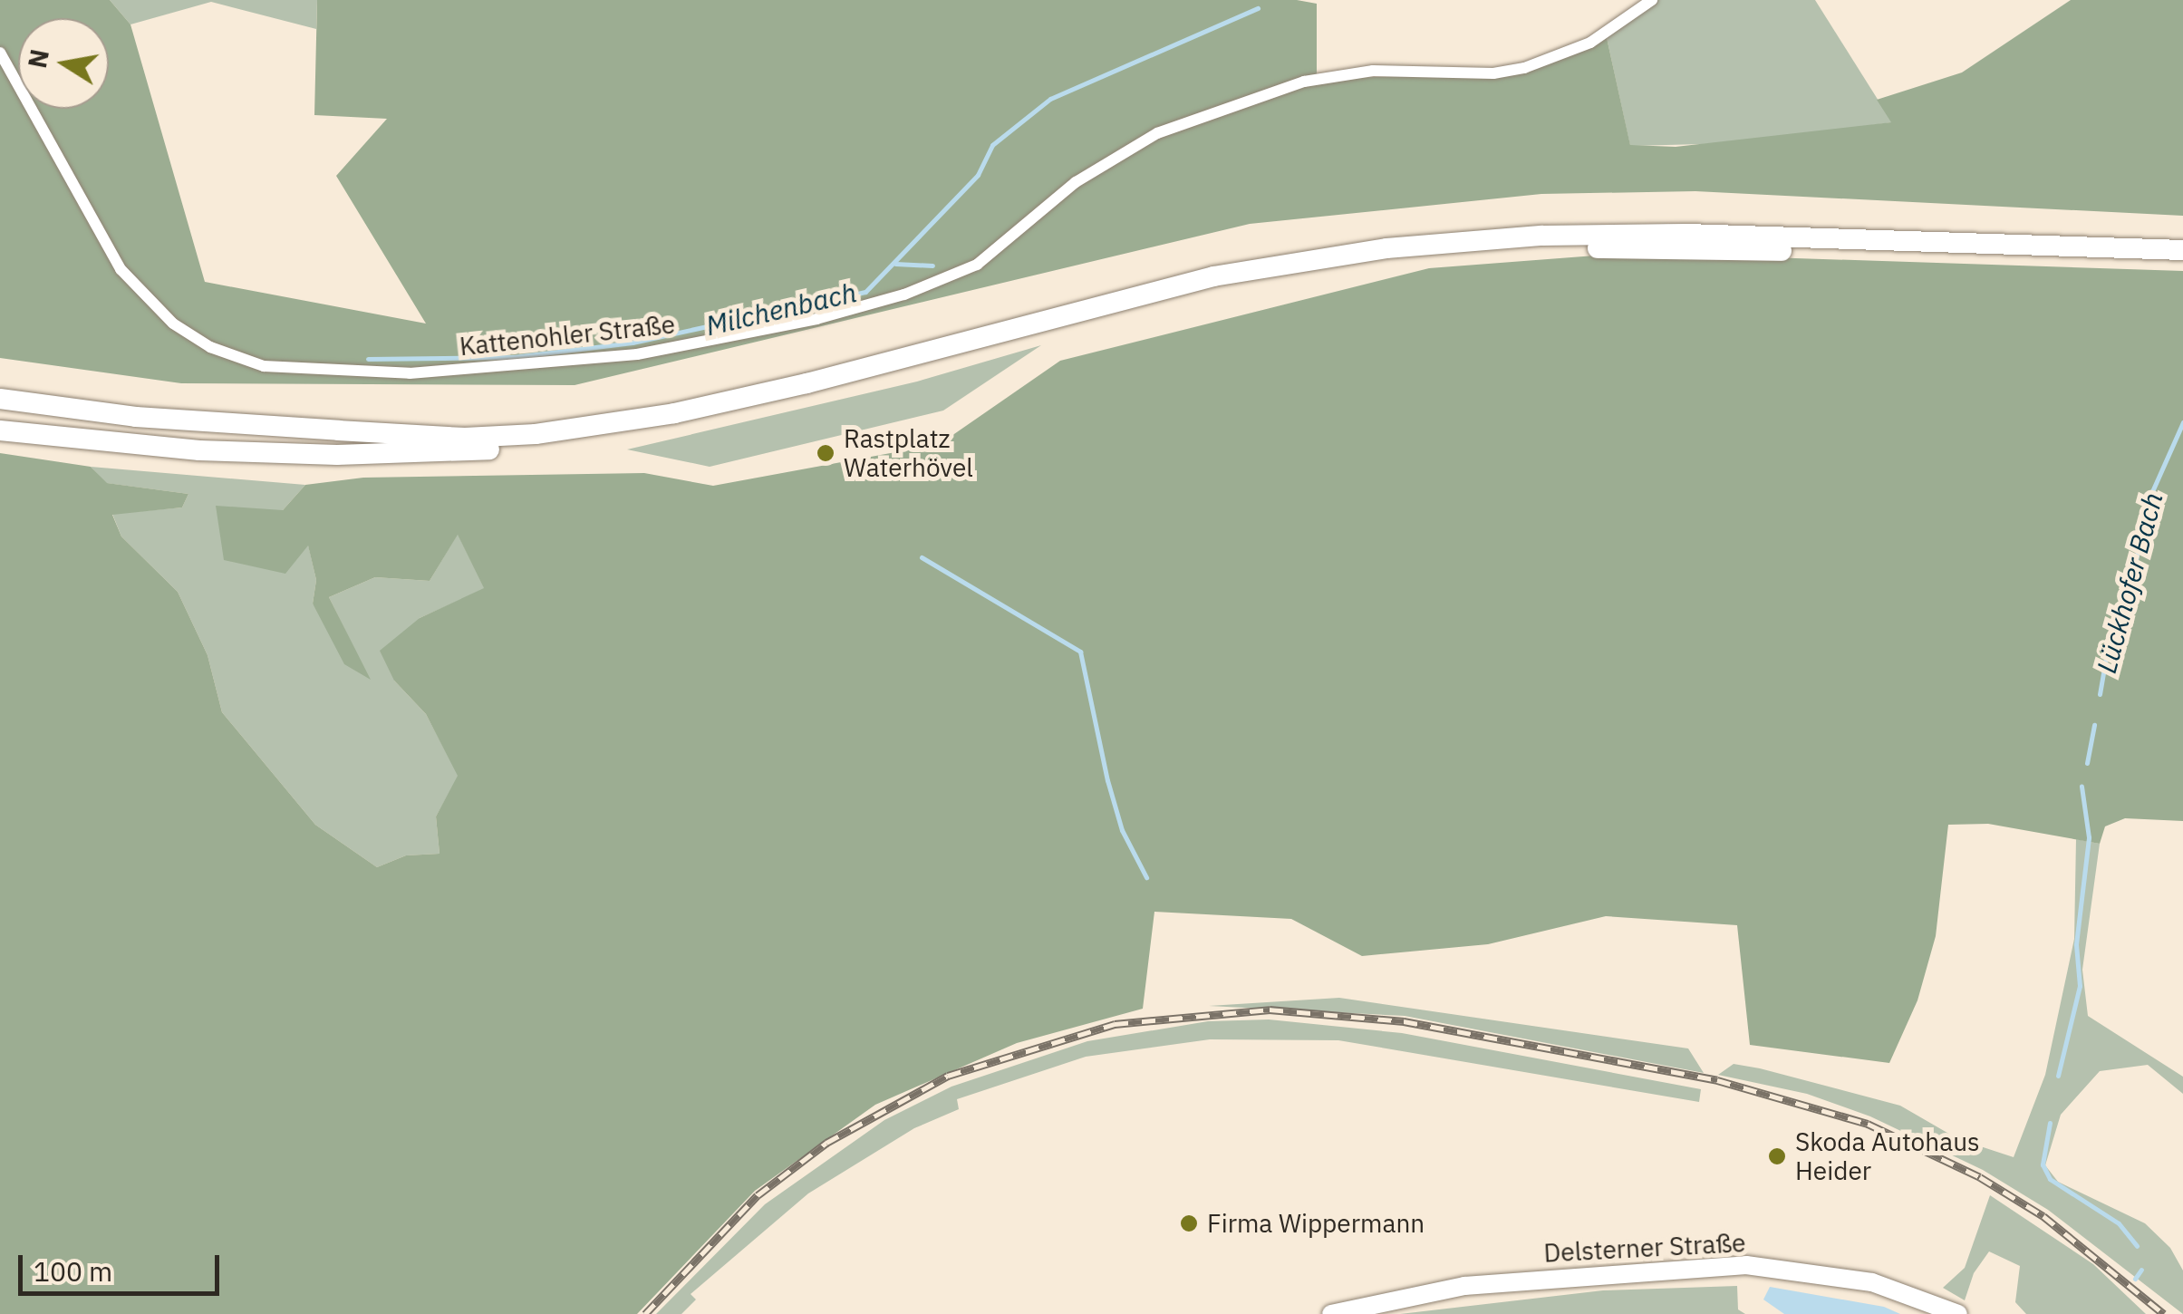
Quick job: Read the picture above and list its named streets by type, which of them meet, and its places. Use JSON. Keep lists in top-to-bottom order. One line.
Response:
{"streets":{"main road":["Delsterner Straße"],"street":["Kattenohler Straße"]},"water":["Milchenbach","Lückhofer Bach"],"places":["Rastplatz Waterhövel","Skoda Autohaus Heider","Firma Wippermann"],"scale_bar":"100 m","north":"left"}
